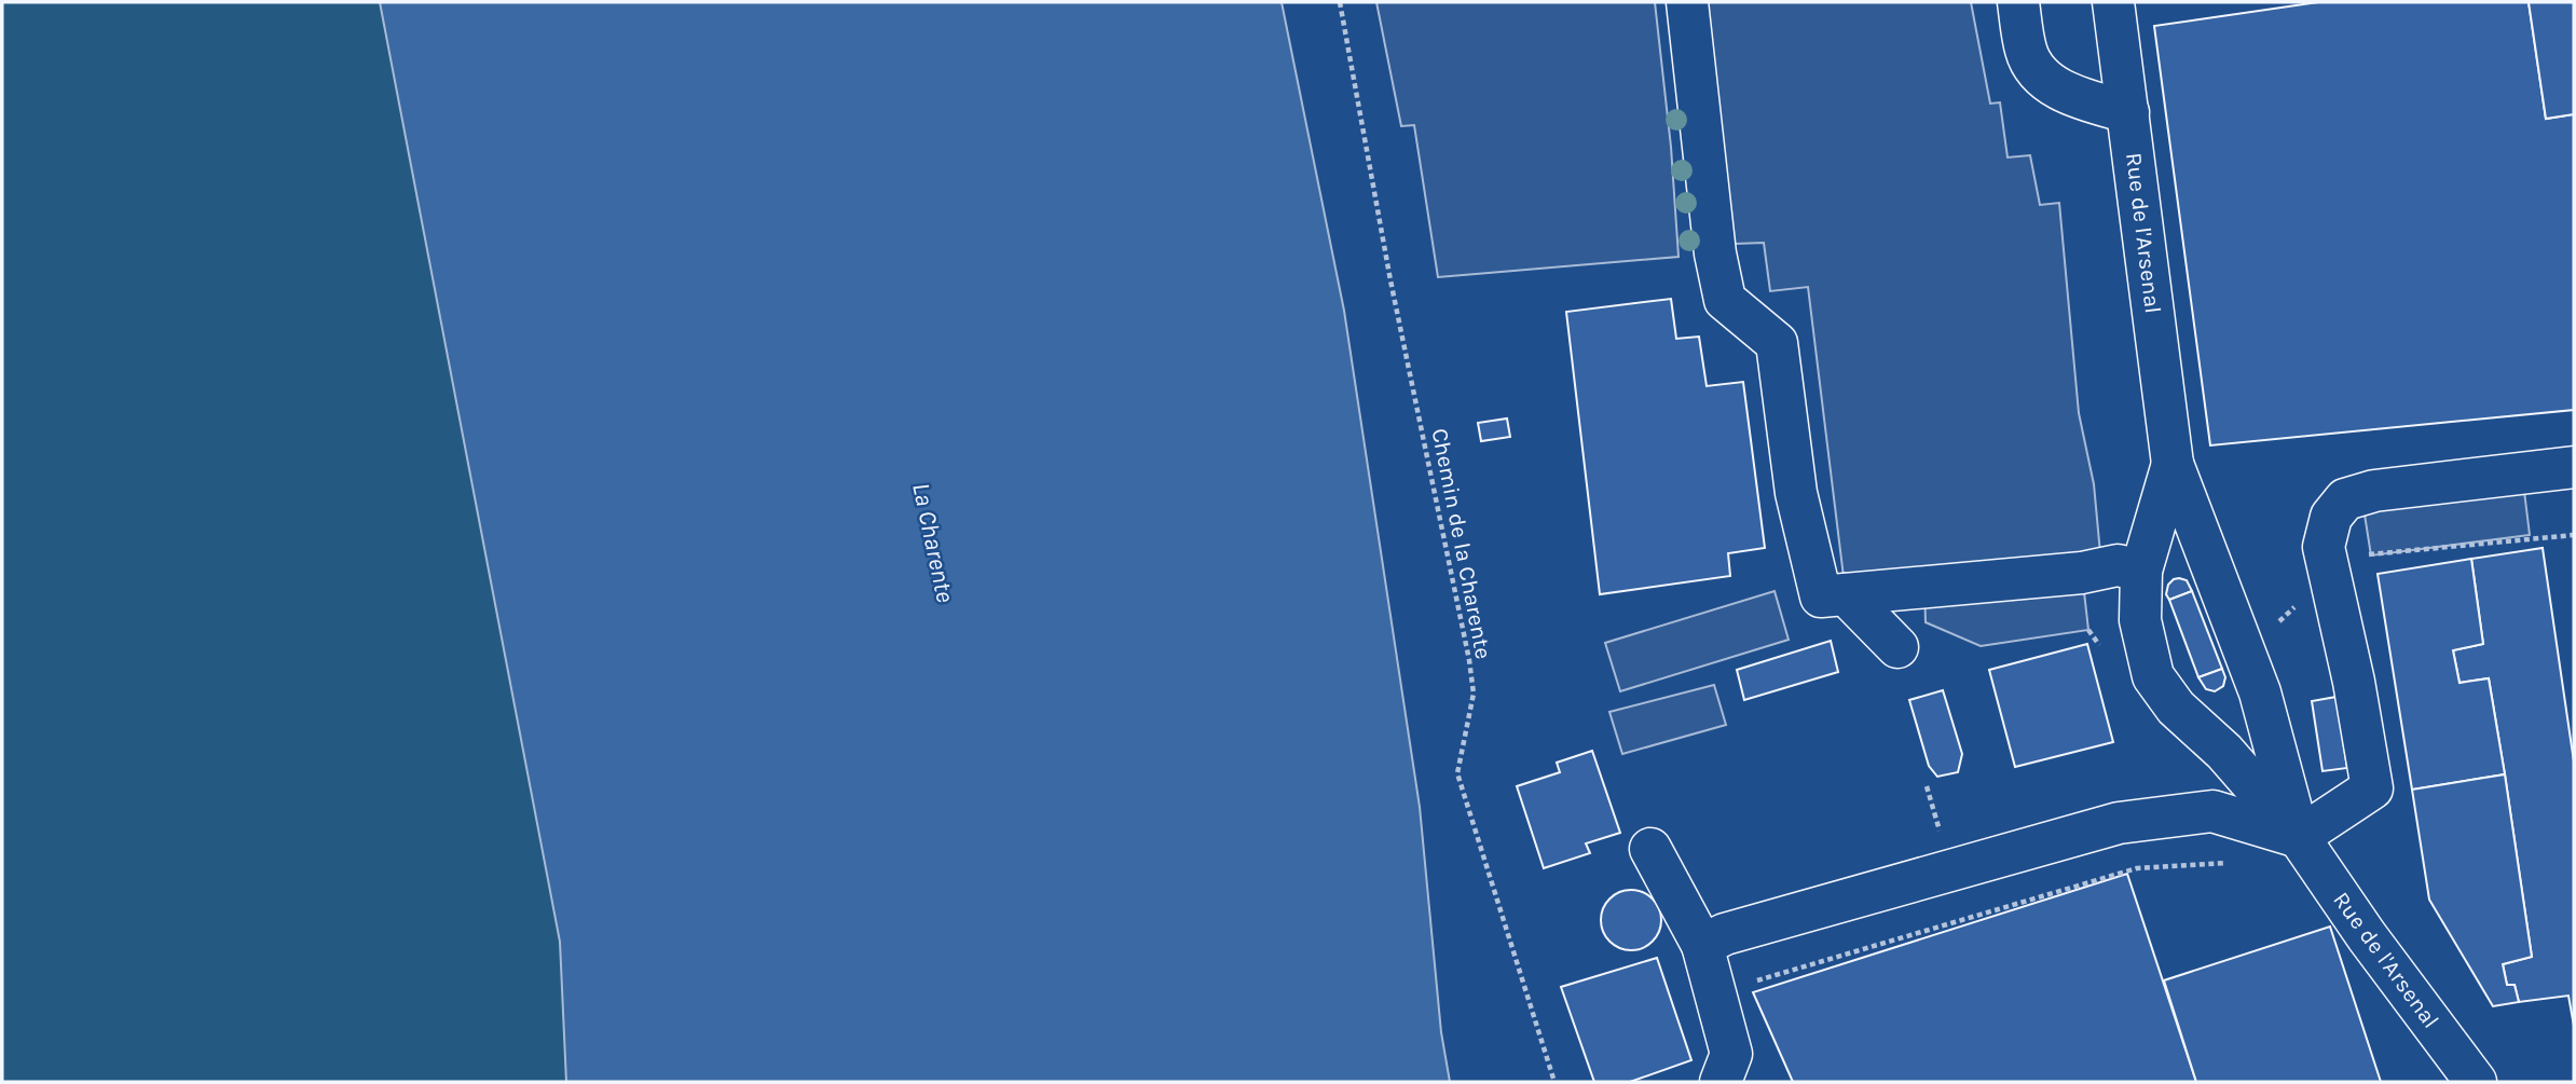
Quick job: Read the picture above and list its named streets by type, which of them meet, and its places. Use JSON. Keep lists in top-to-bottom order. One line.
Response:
{"streets":{"street":["Rue de l'Arsenal"],"path":["Chemin de la Charente"]},"water":["La Charente"]}
